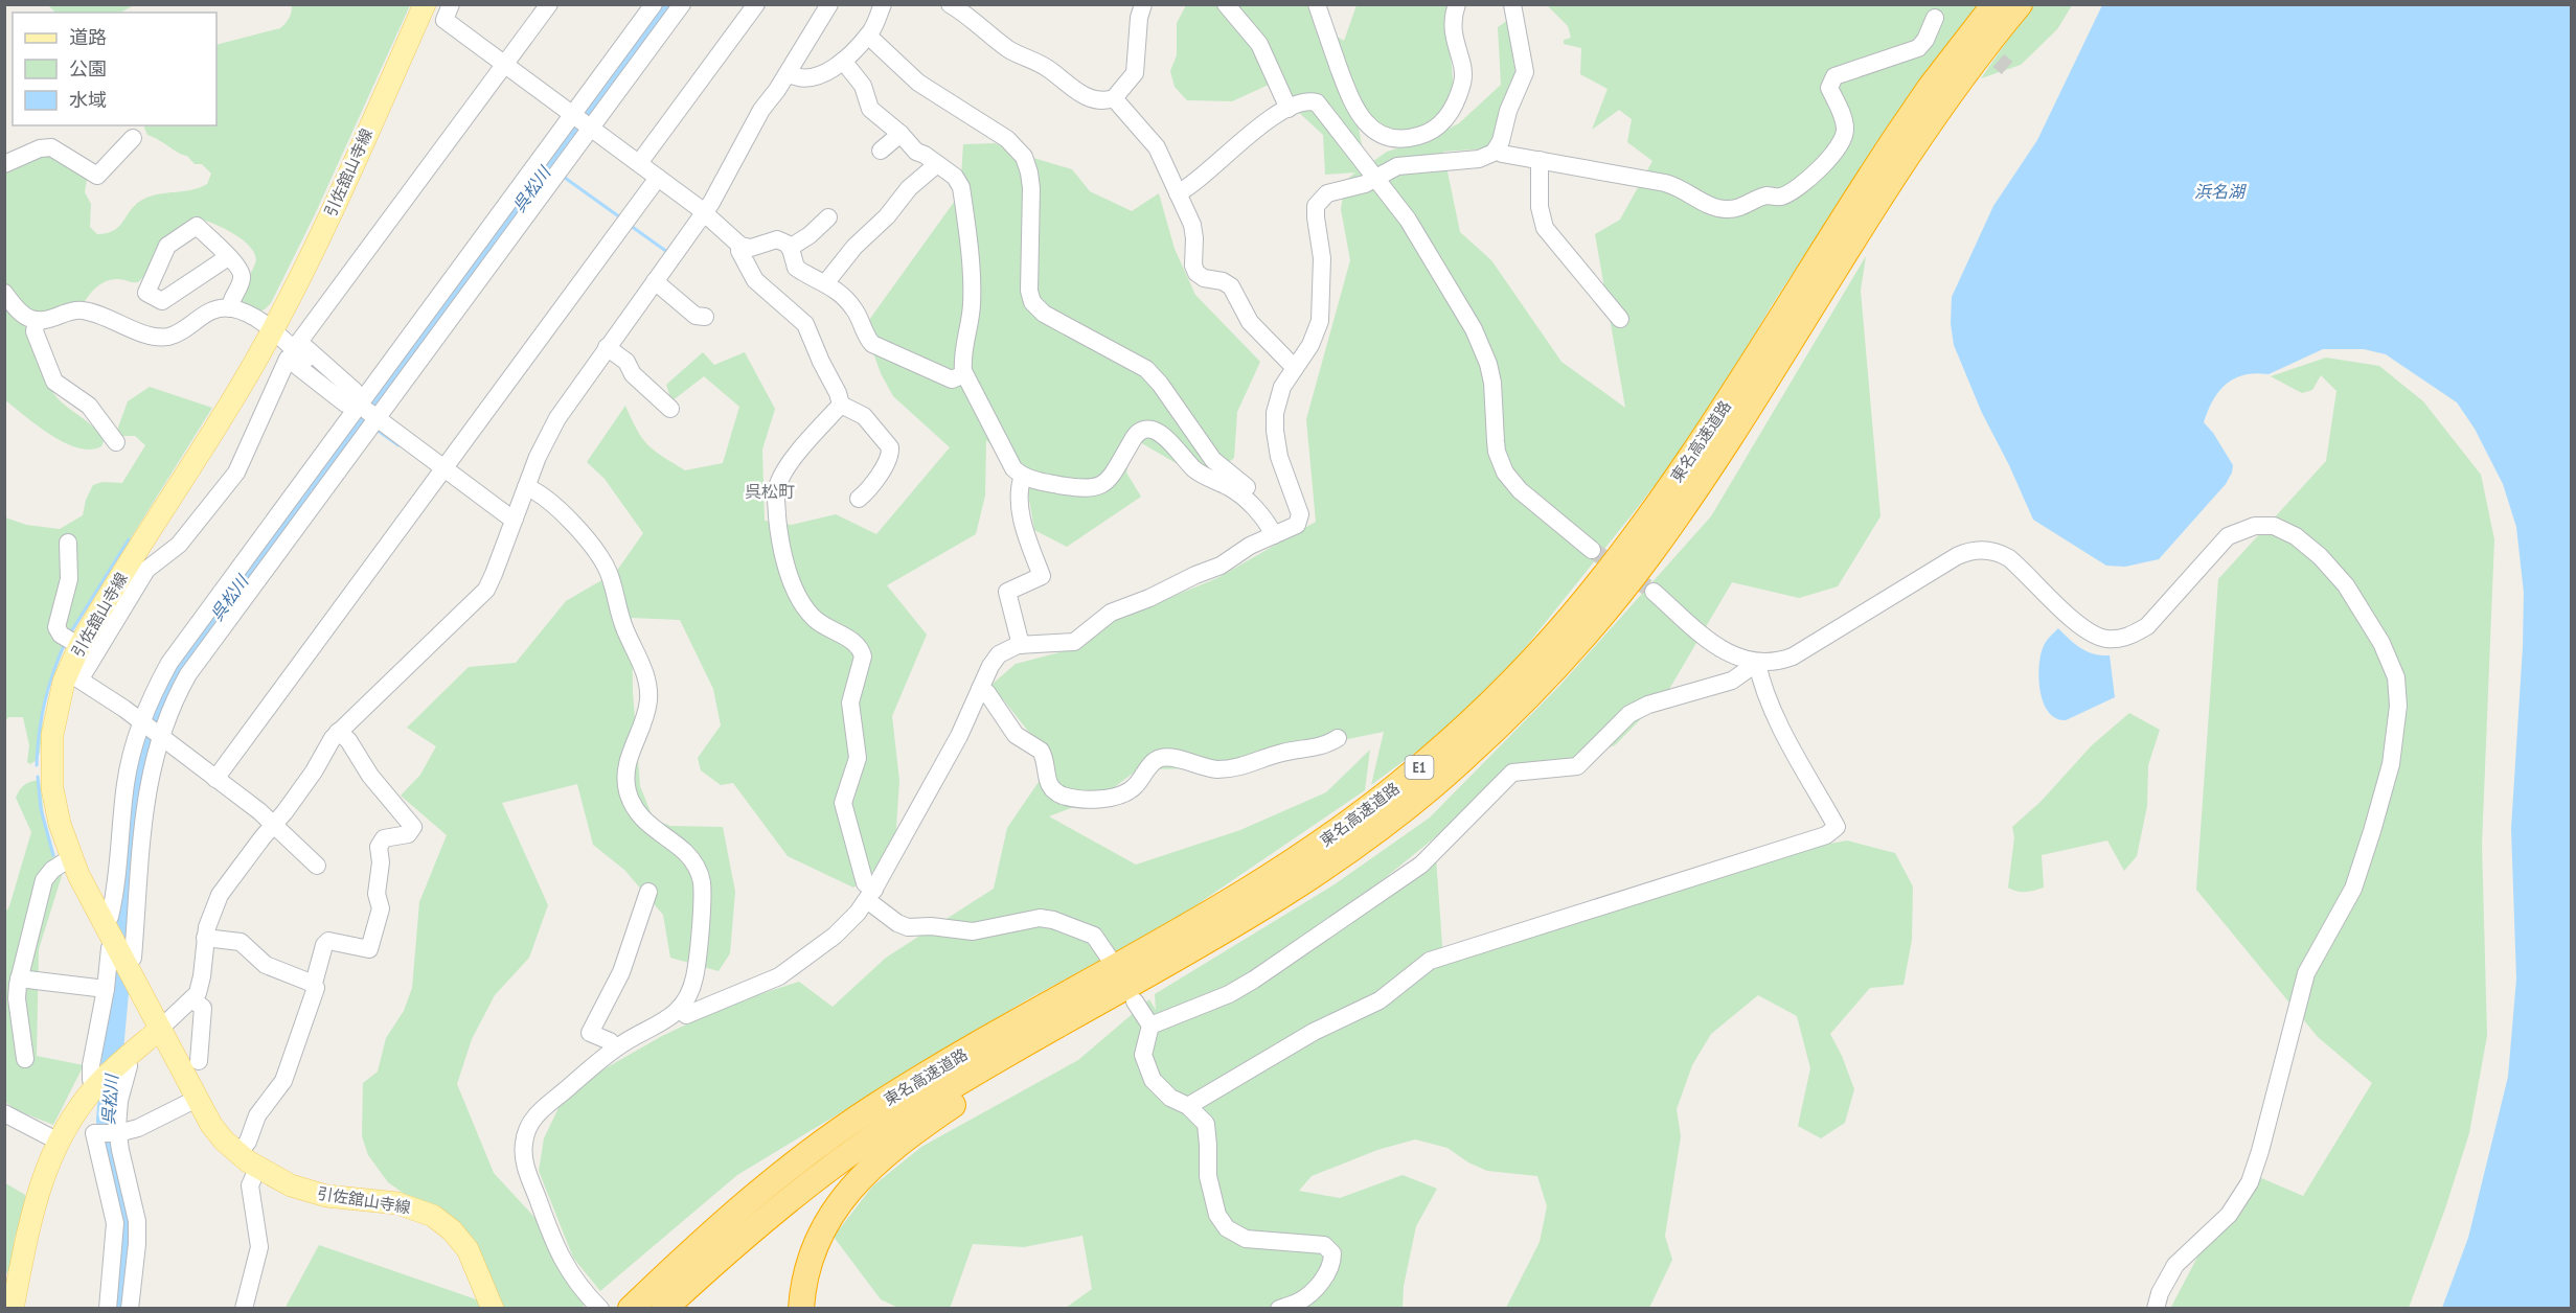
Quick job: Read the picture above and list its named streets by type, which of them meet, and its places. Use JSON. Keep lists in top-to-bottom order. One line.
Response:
{"streets":{"highway":["東名高速道路","E1"],"main road":["引佐舘山寺線"]},"districts":["呉松町"],"water":["呉松川","浜名湖"],"legend":["道路","公園","水域"]}
